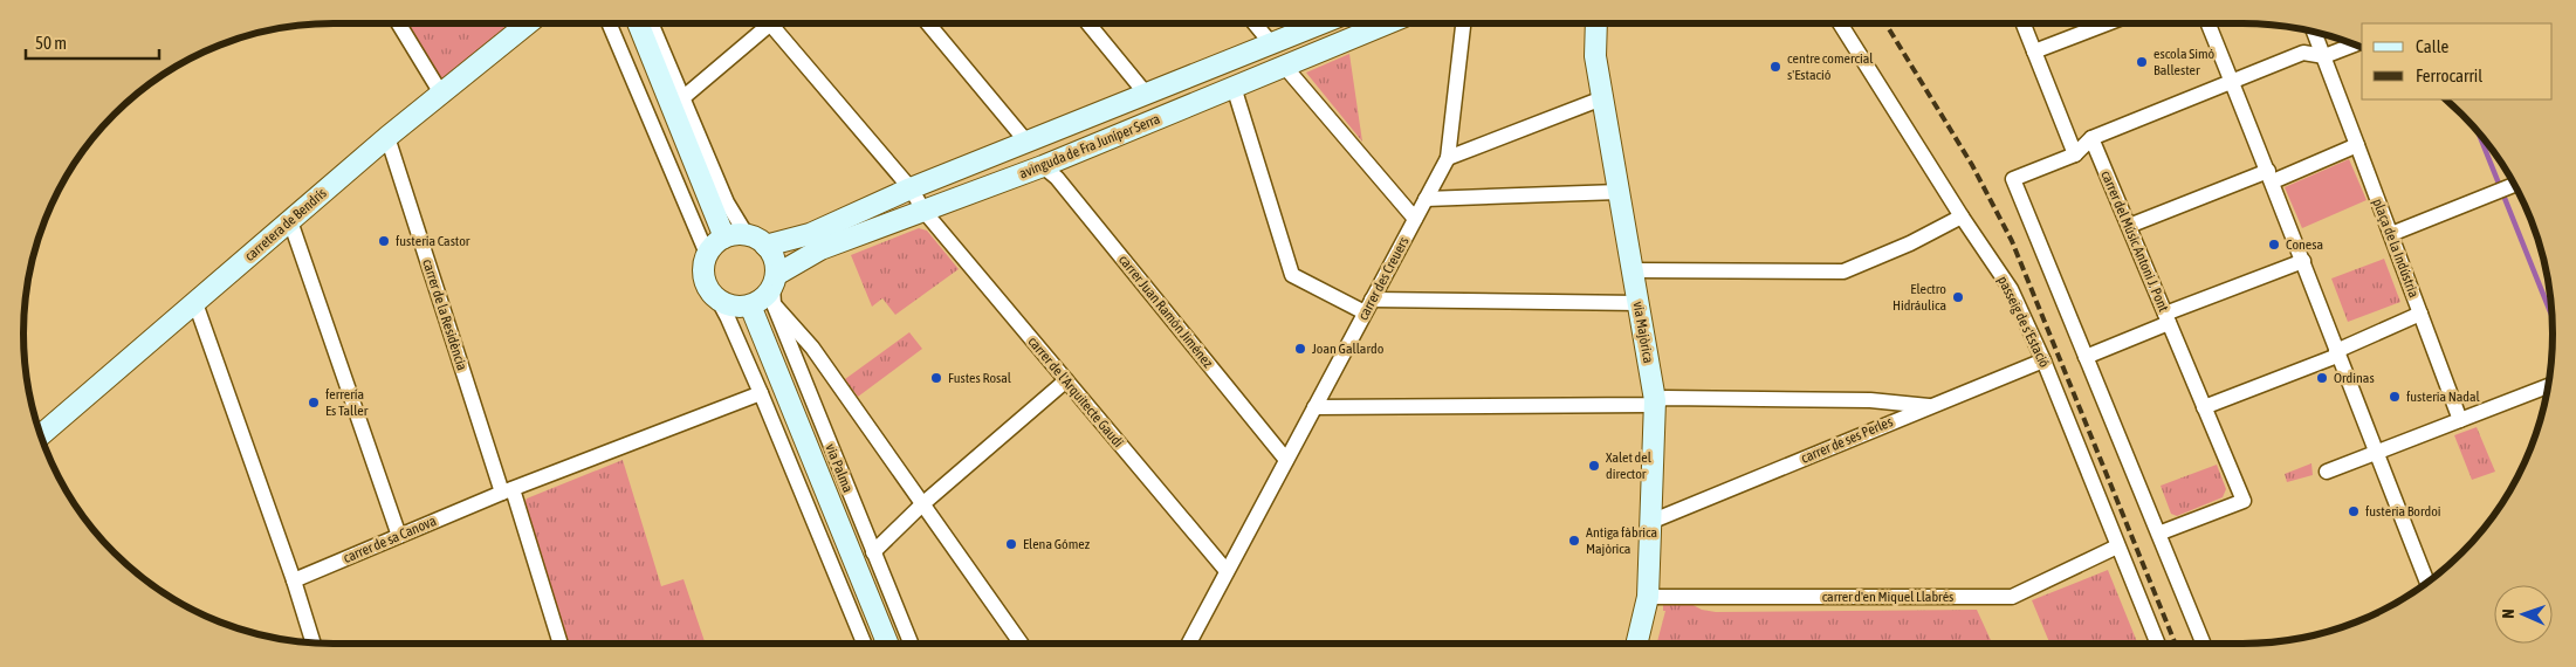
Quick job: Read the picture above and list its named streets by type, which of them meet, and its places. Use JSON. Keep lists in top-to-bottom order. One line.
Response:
{"streets":{"main road":["avinguda de Fra Juníper Serra","carretera de Bendrís","via Majòrica","via Palma"],"street":["carrer del Músic Antoni J. Pont","plaça de la Indústria","carrer des Creuers","carrer Juan Ramón Jiménez","carrer de la Residència","passeig de s'Estació","carrer de l'Arquitecte Gaudí","carrer de ses Perles","carrer de sa Canova","carrer d'en Miquel Llabrés"]},"crossings":[["avinguda de Fra Juníper Serra","carrer Juan Ramón Jiménez"],["avinguda de Fra Juníper Serra","carrer de l'Arquitecte Gaudí"],["avinguda de Fra Juníper Serra","via Palma"],["carretera de Bendrís","carrer de la Residència"],["carrer del Músic Antoni J. Pont","plaça de la Indústria"],["carrer des Creuers","carrer Juan Ramón Jiménez"],["carrer des Creuers","carrer de l'Arquitecte Gaudí"],["carrer de la Residència","carrer de sa Canova"],["passeig de s'Estació","carrer de ses Perles"],["passeig de s'Estació","carrer d'en Miquel Llabrés"],["via Majòrica","carrer de ses Perles"],["via Majòrica","carrer d'en Miquel Llabrés"]],"places":["escola Simó Ballester","centre comercial s'Estació","fusteria Castor","Conesa","Electro Hidráulica","Joan Gallardo","Fustes Rosal","Ordinas","fusteria Nadal","ferreria Es Taller","Xalet del director","fusteria Bordoi","Antiga fàbrica Majòrica","Elena Gómez"],"legend":["Calle","Ferrocarril"],"scale_bar":"50 m","north":"left"}
